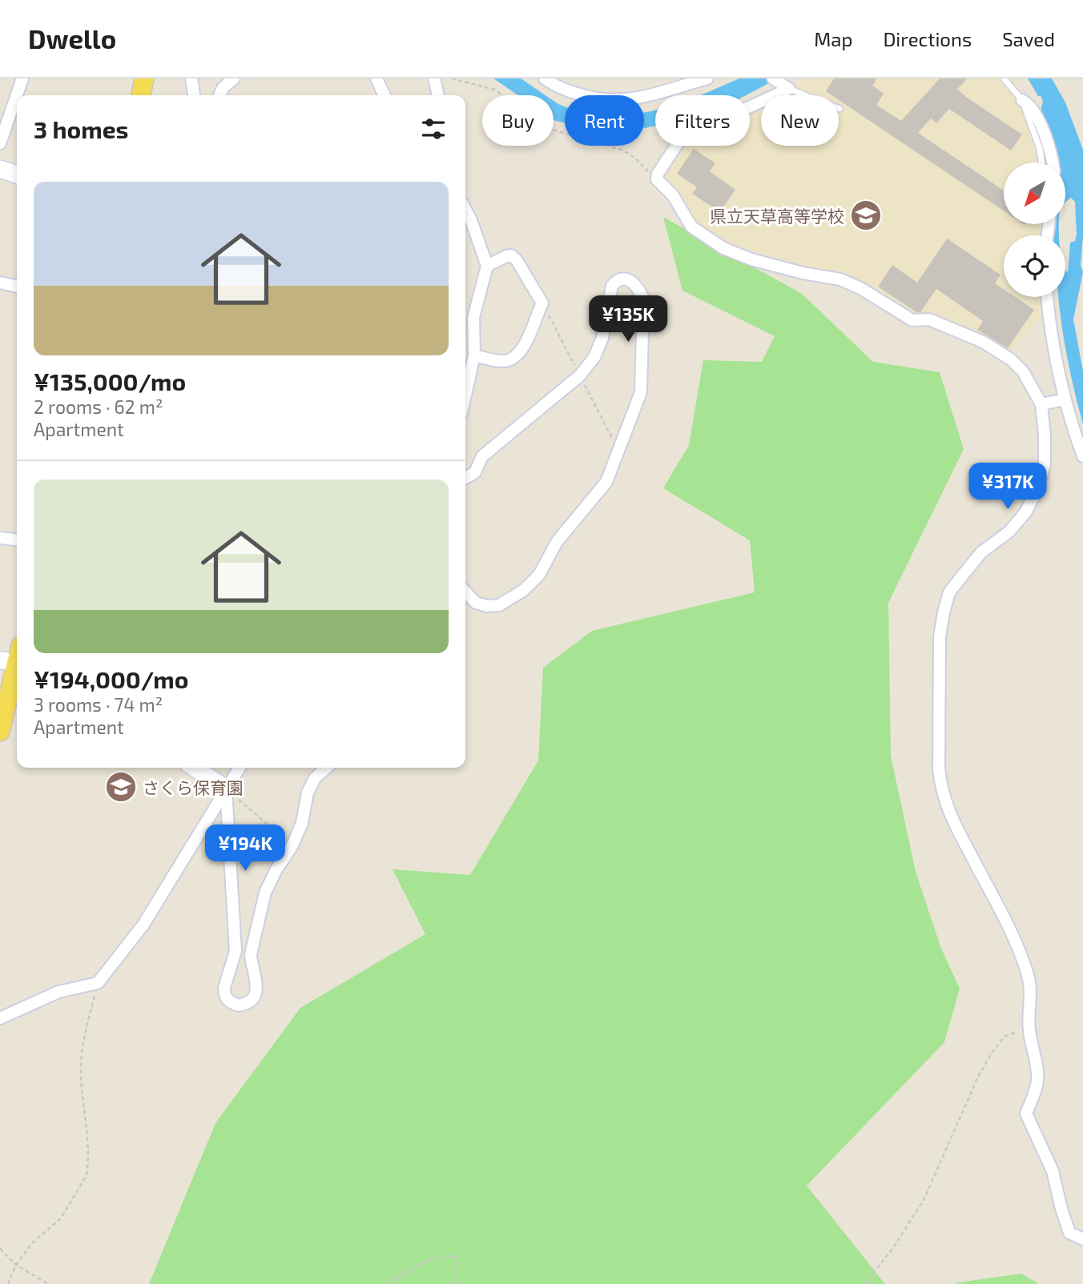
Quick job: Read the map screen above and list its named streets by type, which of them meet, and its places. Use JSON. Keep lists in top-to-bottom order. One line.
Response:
{"places":{"school or university":["県立天草高等学校","さくら保育園"]},"north":"bottom left","page":{"header":"Dwello","nav":["Map","Directions","Saved"],"chip":["Buy","Rent","Filters","New"],"heading":"3 homes","list":[{"name":"¥135,000/mo","note":"2 rooms · 62 m² · Apartment"},{"name":"¥194,000/mo","note":"3 rooms · 74 m² · Apartment"}],"price":["¥135K","¥317K","¥194K"]}}
